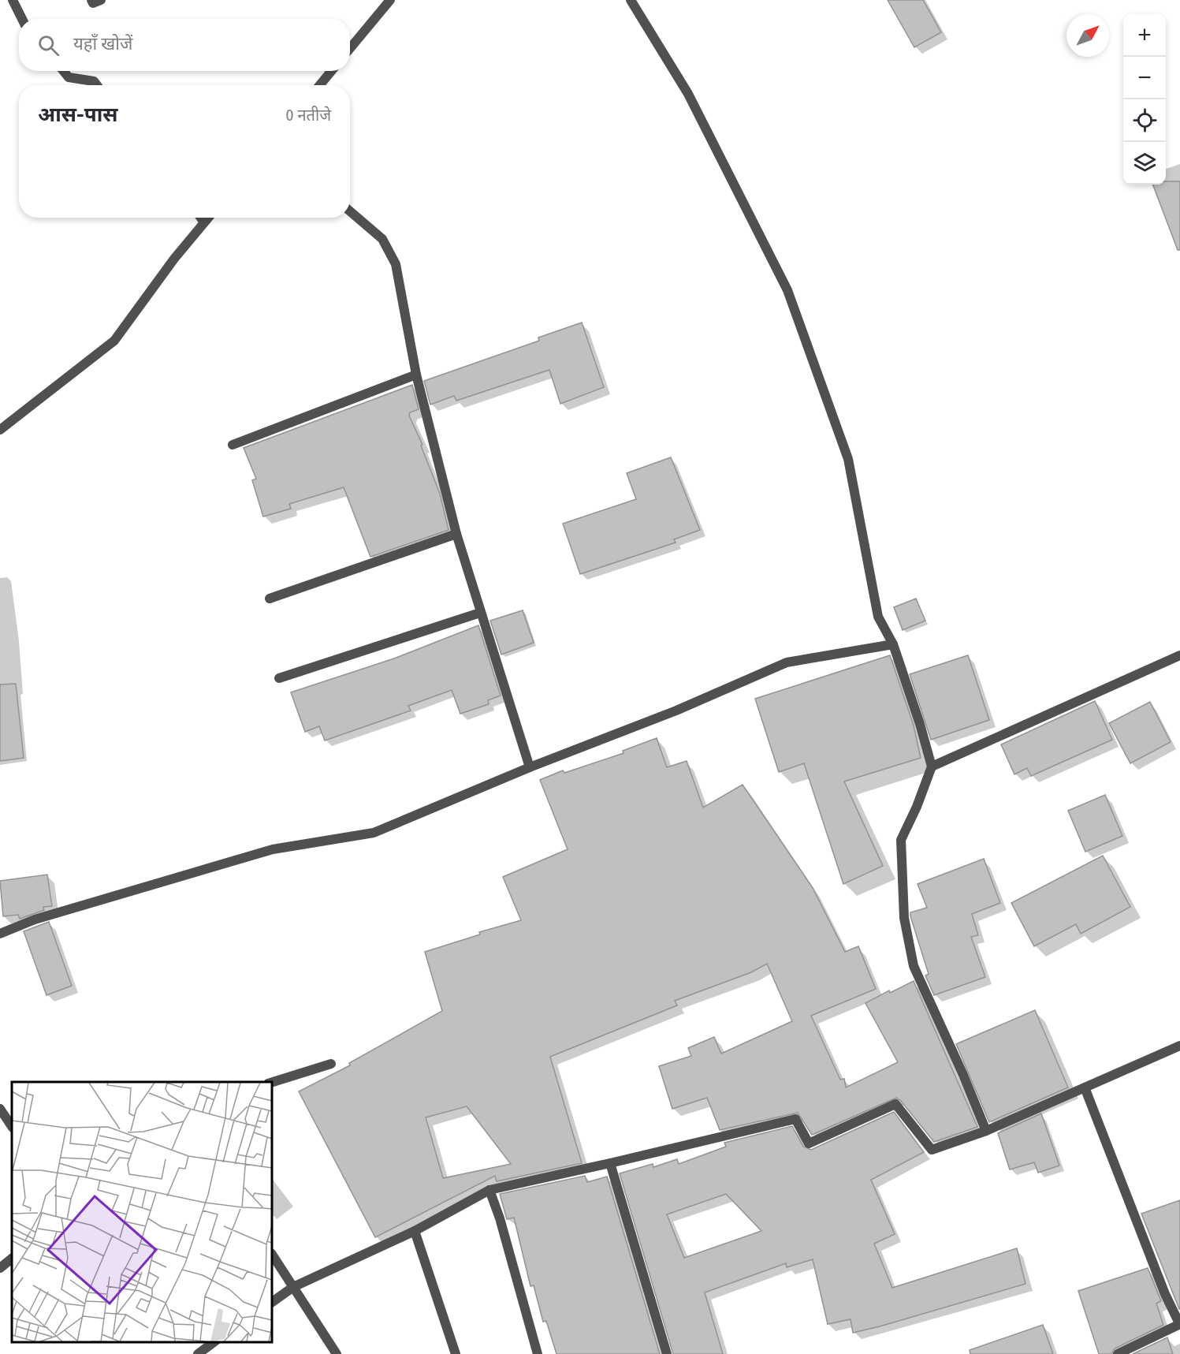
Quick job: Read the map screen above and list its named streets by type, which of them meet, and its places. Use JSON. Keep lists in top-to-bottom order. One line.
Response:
{"north":"top right","page":{"map_buttons":["+","−"],"search":"यहाँ खोजें","heading":["आस-पास","0 नतीजे"]}}
